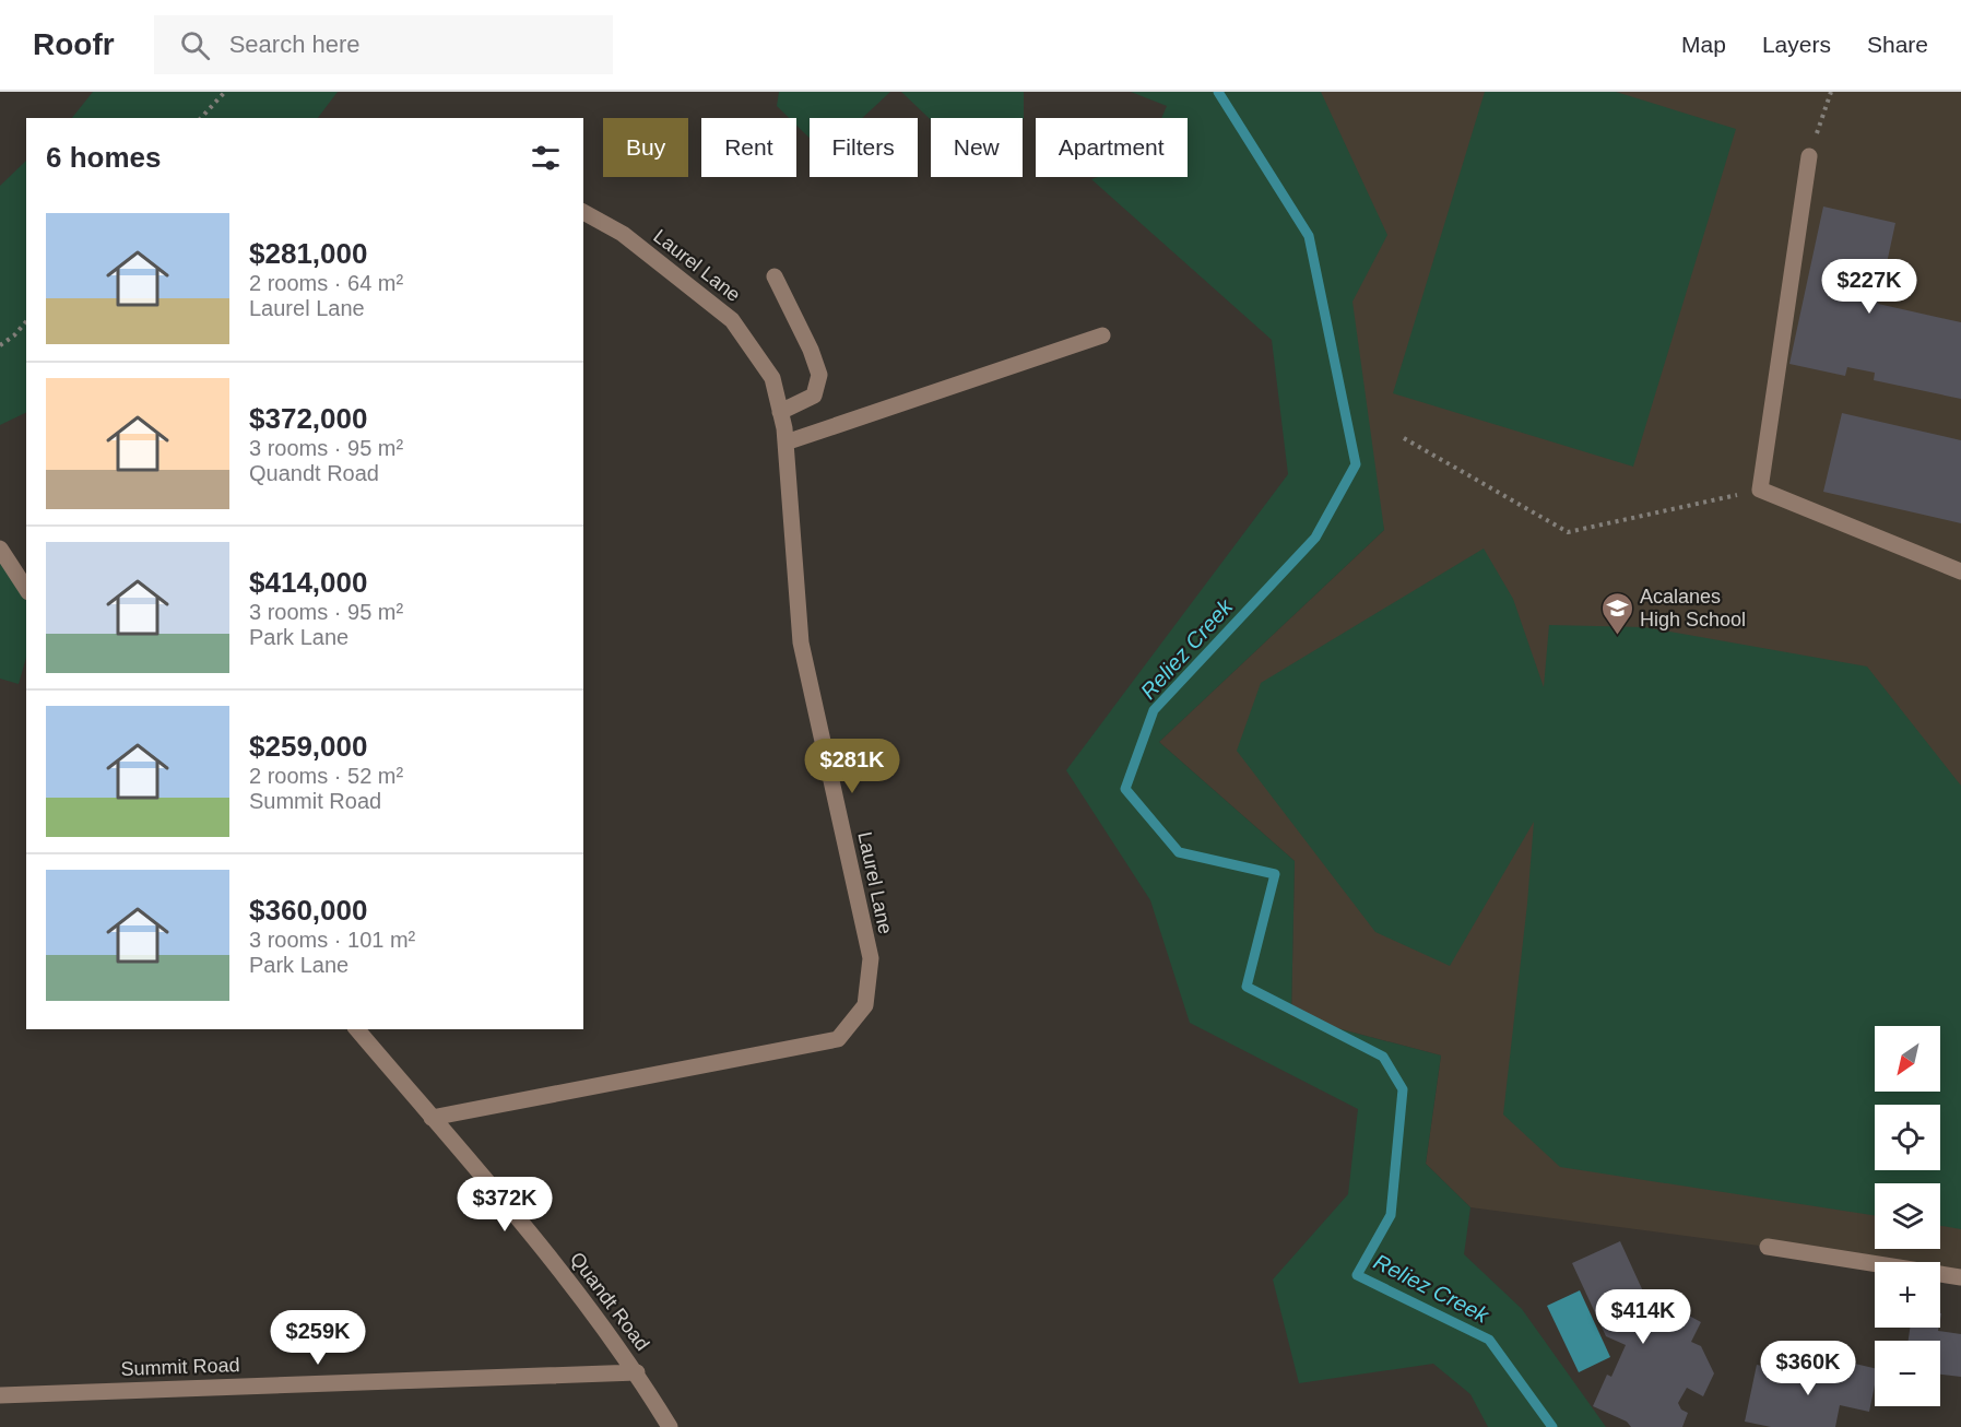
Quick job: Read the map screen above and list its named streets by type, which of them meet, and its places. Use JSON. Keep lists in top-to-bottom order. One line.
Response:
{"streets":{"street":["Laurel Lane","Quandt Road","Summit Road"]},"crossings":[["Laurel Lane","Quandt Road"],["Quandt Road","Summit Road"]],"water":["Reliez Creek"],"places":{"school or university":["Acalanes High School"]},"north":"bottom left","page":{"header":"Roofr","search":"Search here","nav":["Map","Layers","Share"],"chip":["Buy","Rent","Filters","New","Apartment"],"heading":"6 homes","list":[{"name":"$281,000","note":"2 rooms · 64 m² · Laurel Lane"},{"name":"$372,000","note":"3 rooms · 95 m² · Quandt Road"},{"name":"$414,000","note":"3 rooms · 95 m² · Park Lane"},{"name":"$259,000","note":"2 rooms · 52 m² · Summit Road"},{"name":"$360,000","note":"3 rooms · 101 m² · Park Lane"}],"price":["$227K","$281K","$372K","$414K","$259K","$360K"],"map_buttons":["+","−"]}}
